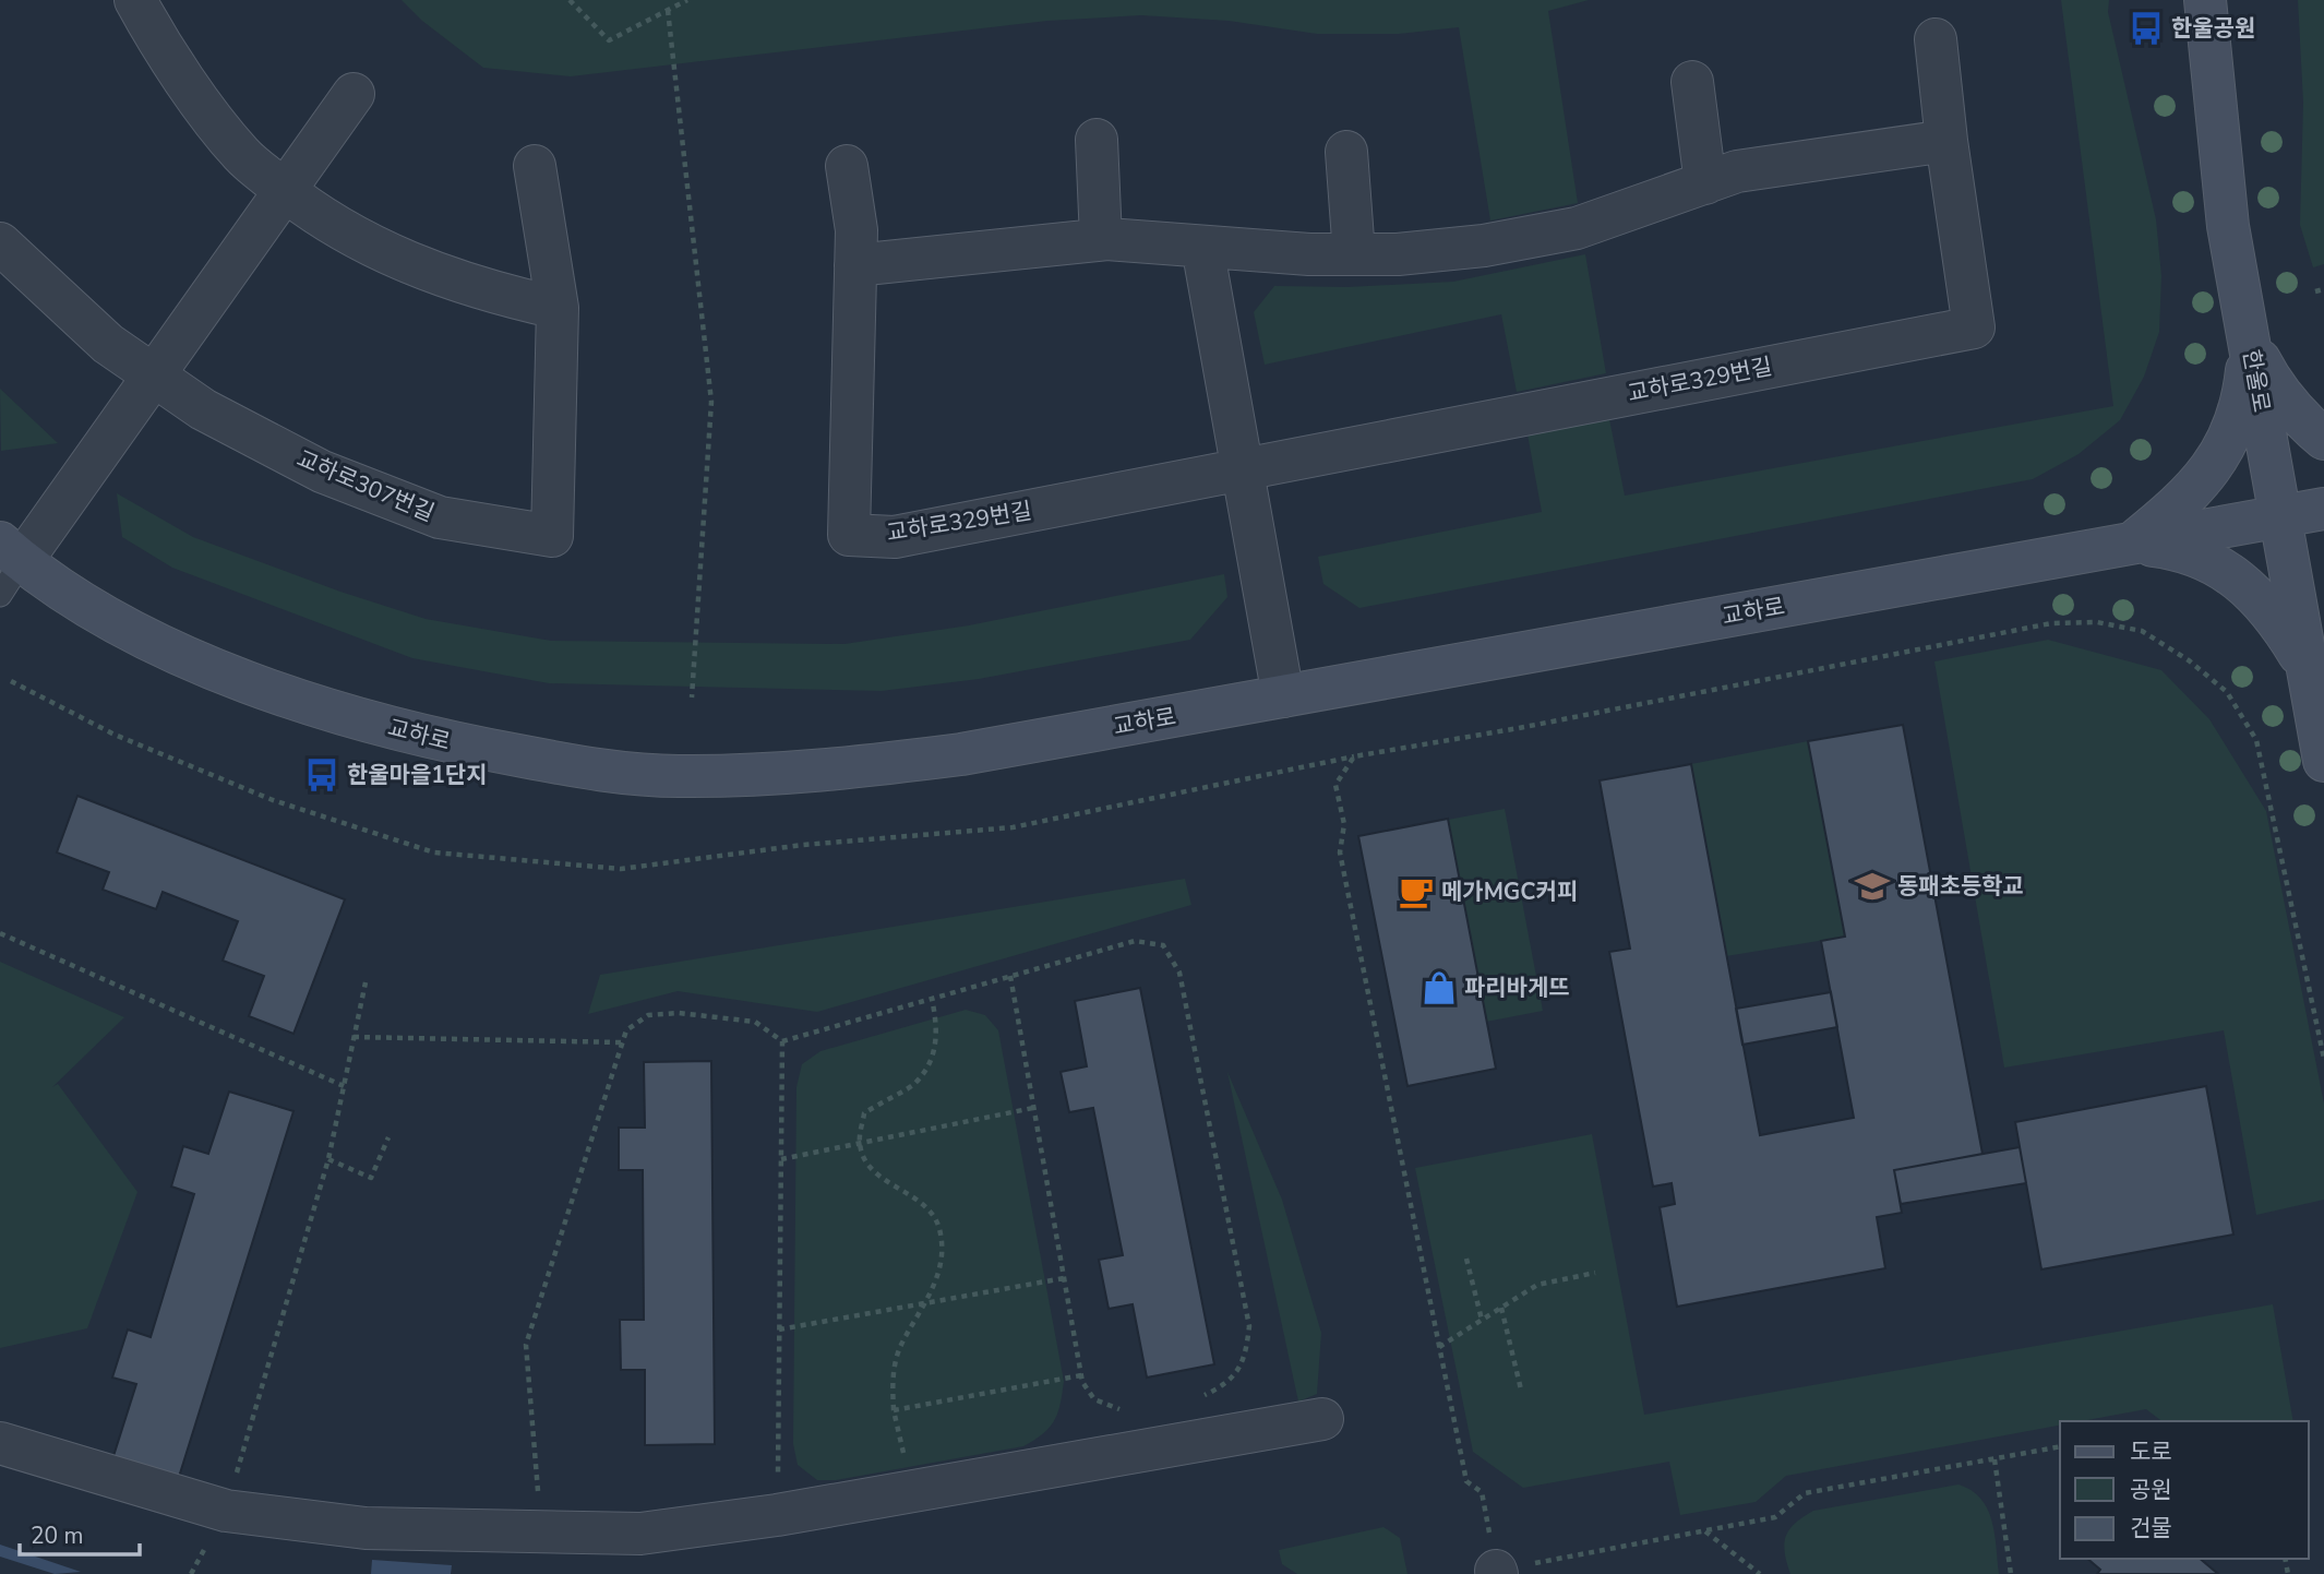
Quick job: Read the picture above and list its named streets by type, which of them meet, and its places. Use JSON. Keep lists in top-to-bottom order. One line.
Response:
{"streets":{"street":["교하로329번길","한울로","교하로307번길","교하로"]},"crossings":[["한울로","교하로"]],"places":{"bus stop":["한울공원","한울마을1단지"],"school or university":["동패초등학교"],"cafe":["메가MGC커피"],"shop":["파리바게뜨"]},"legend":["도로","공원","건물"],"scale_bar":"20 m"}
